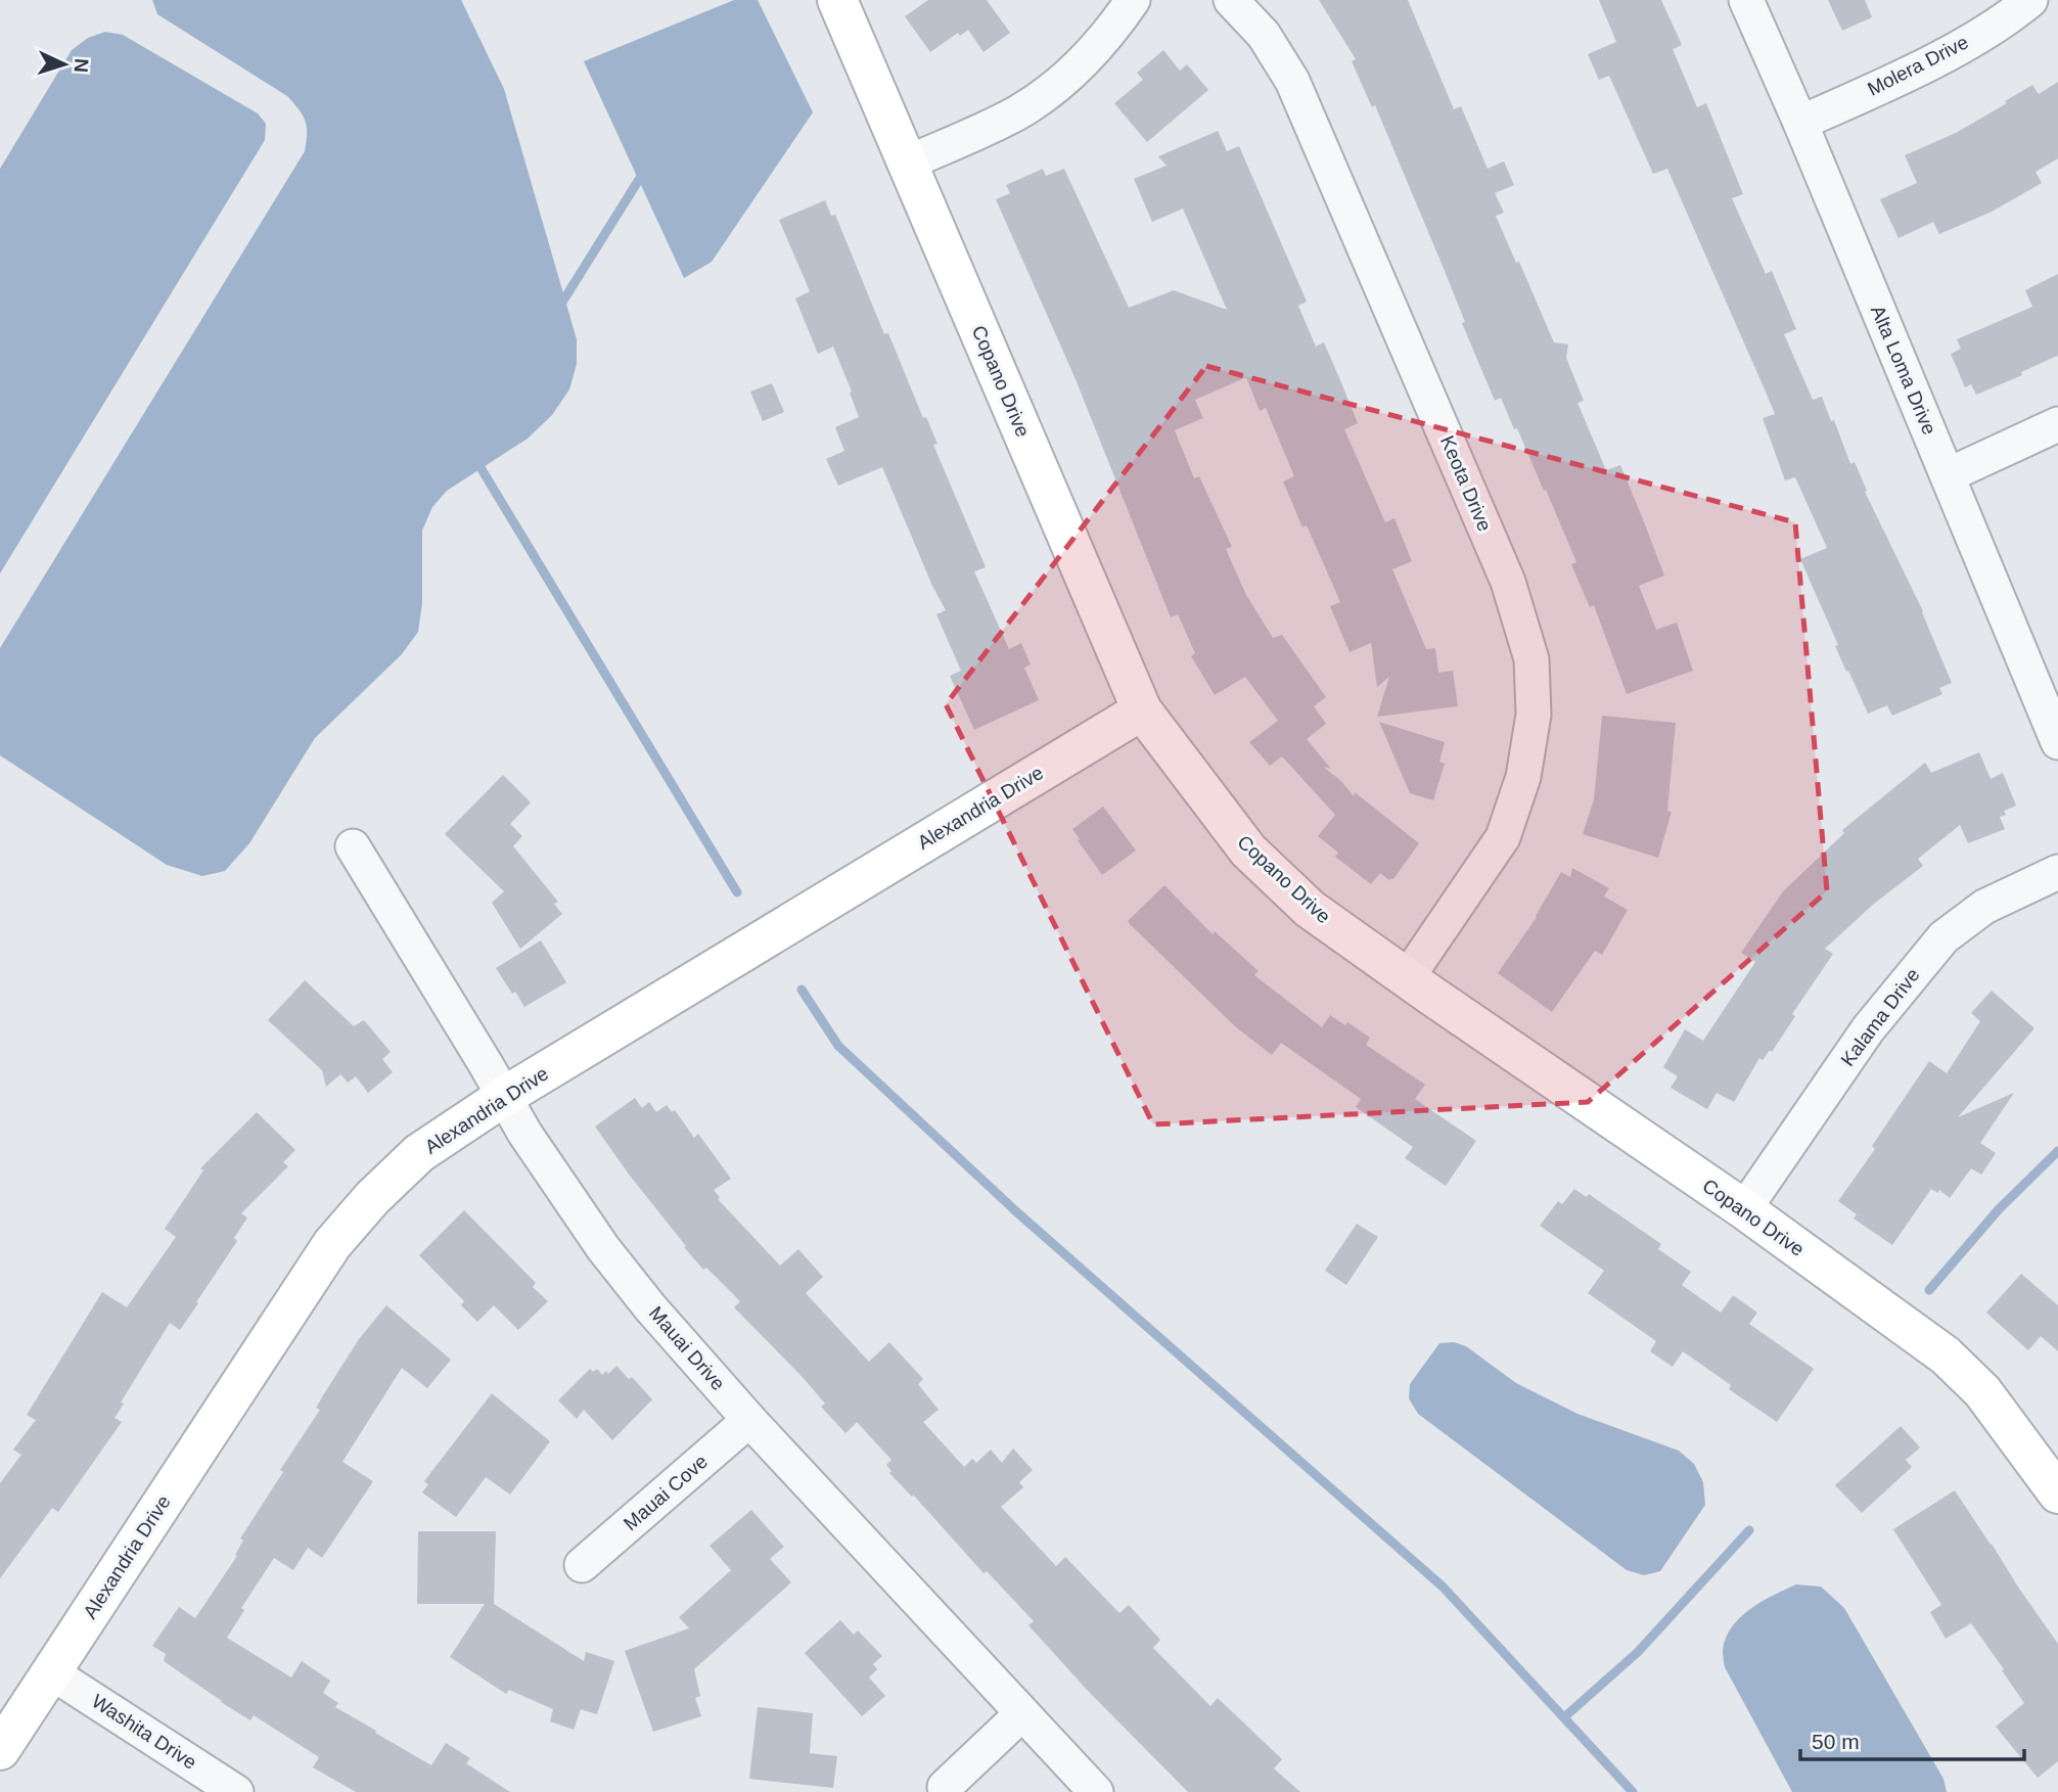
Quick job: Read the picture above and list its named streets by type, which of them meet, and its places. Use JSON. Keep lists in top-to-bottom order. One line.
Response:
{"streets":{"street":["Molera Drive","Alta Loma Drive","Copano Drive","Keota Drive","Alexandria Drive","Kalama Drive","Mauai Drive","Mauai Cove","Washita Drive"]},"crossings":[["Molera Drive","Alta Loma Drive"],["Copano Drive","Keota Drive"],["Copano Drive","Alexandria Drive"],["Copano Drive","Kalama Drive"],["Alexandria Drive","Mauai Drive"],["Alexandria Drive","Washita Drive"],["Mauai Drive","Mauai Cove"]],"scale_bar":"50 m","north":"right"}
